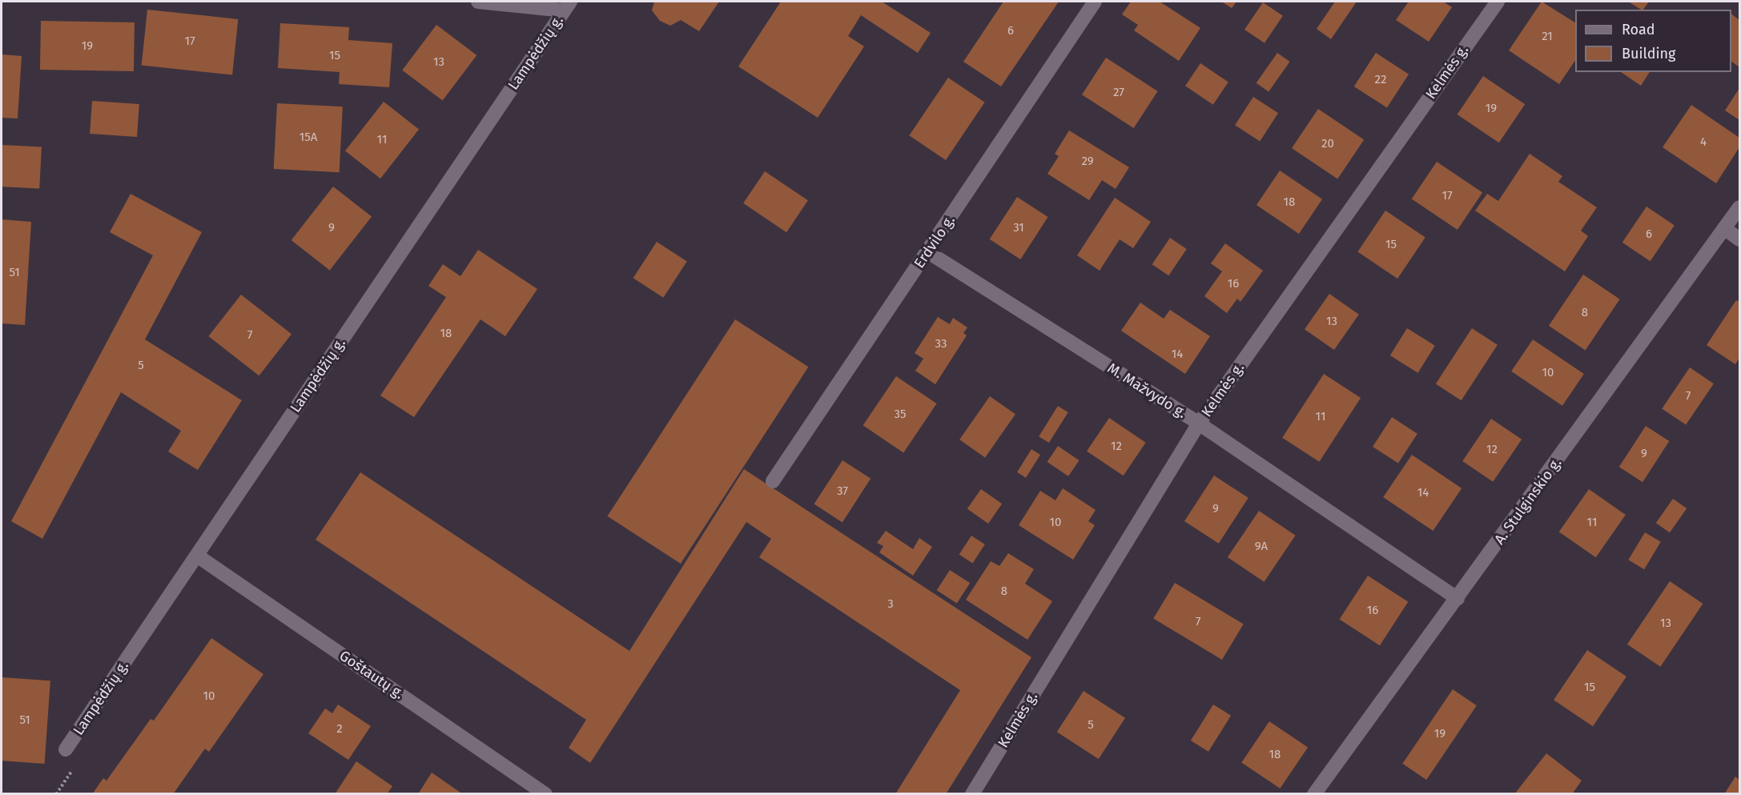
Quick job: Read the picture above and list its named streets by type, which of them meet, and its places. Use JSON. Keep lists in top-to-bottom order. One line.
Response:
{"streets":{"street":["Lampėdžių g.","Kelmės g.","Erdvilo g.","M. Mažvydo g.","A. Stulginskio g.","Goštautų g."]},"crossings":[["Lampėdžių g.","Goštautų g."],["Kelmės g.","M. Mažvydo g."],["Erdvilo g.","M. Mažvydo g."],["M. Mažvydo g.","A. Stulginskio g."]],"house_numbers":["6","21","17","19","15","13","22","27","19","15A","11","4","20","29","17","18","9","31","6","15","51","16","8","13","18","7","33","14","5","10","7","35","11","12","12","9","37","14","9","10","11","9A","8","3","16","7","13","15","10","51","5","2","19","18"],"legend":["Road","Building"]}
